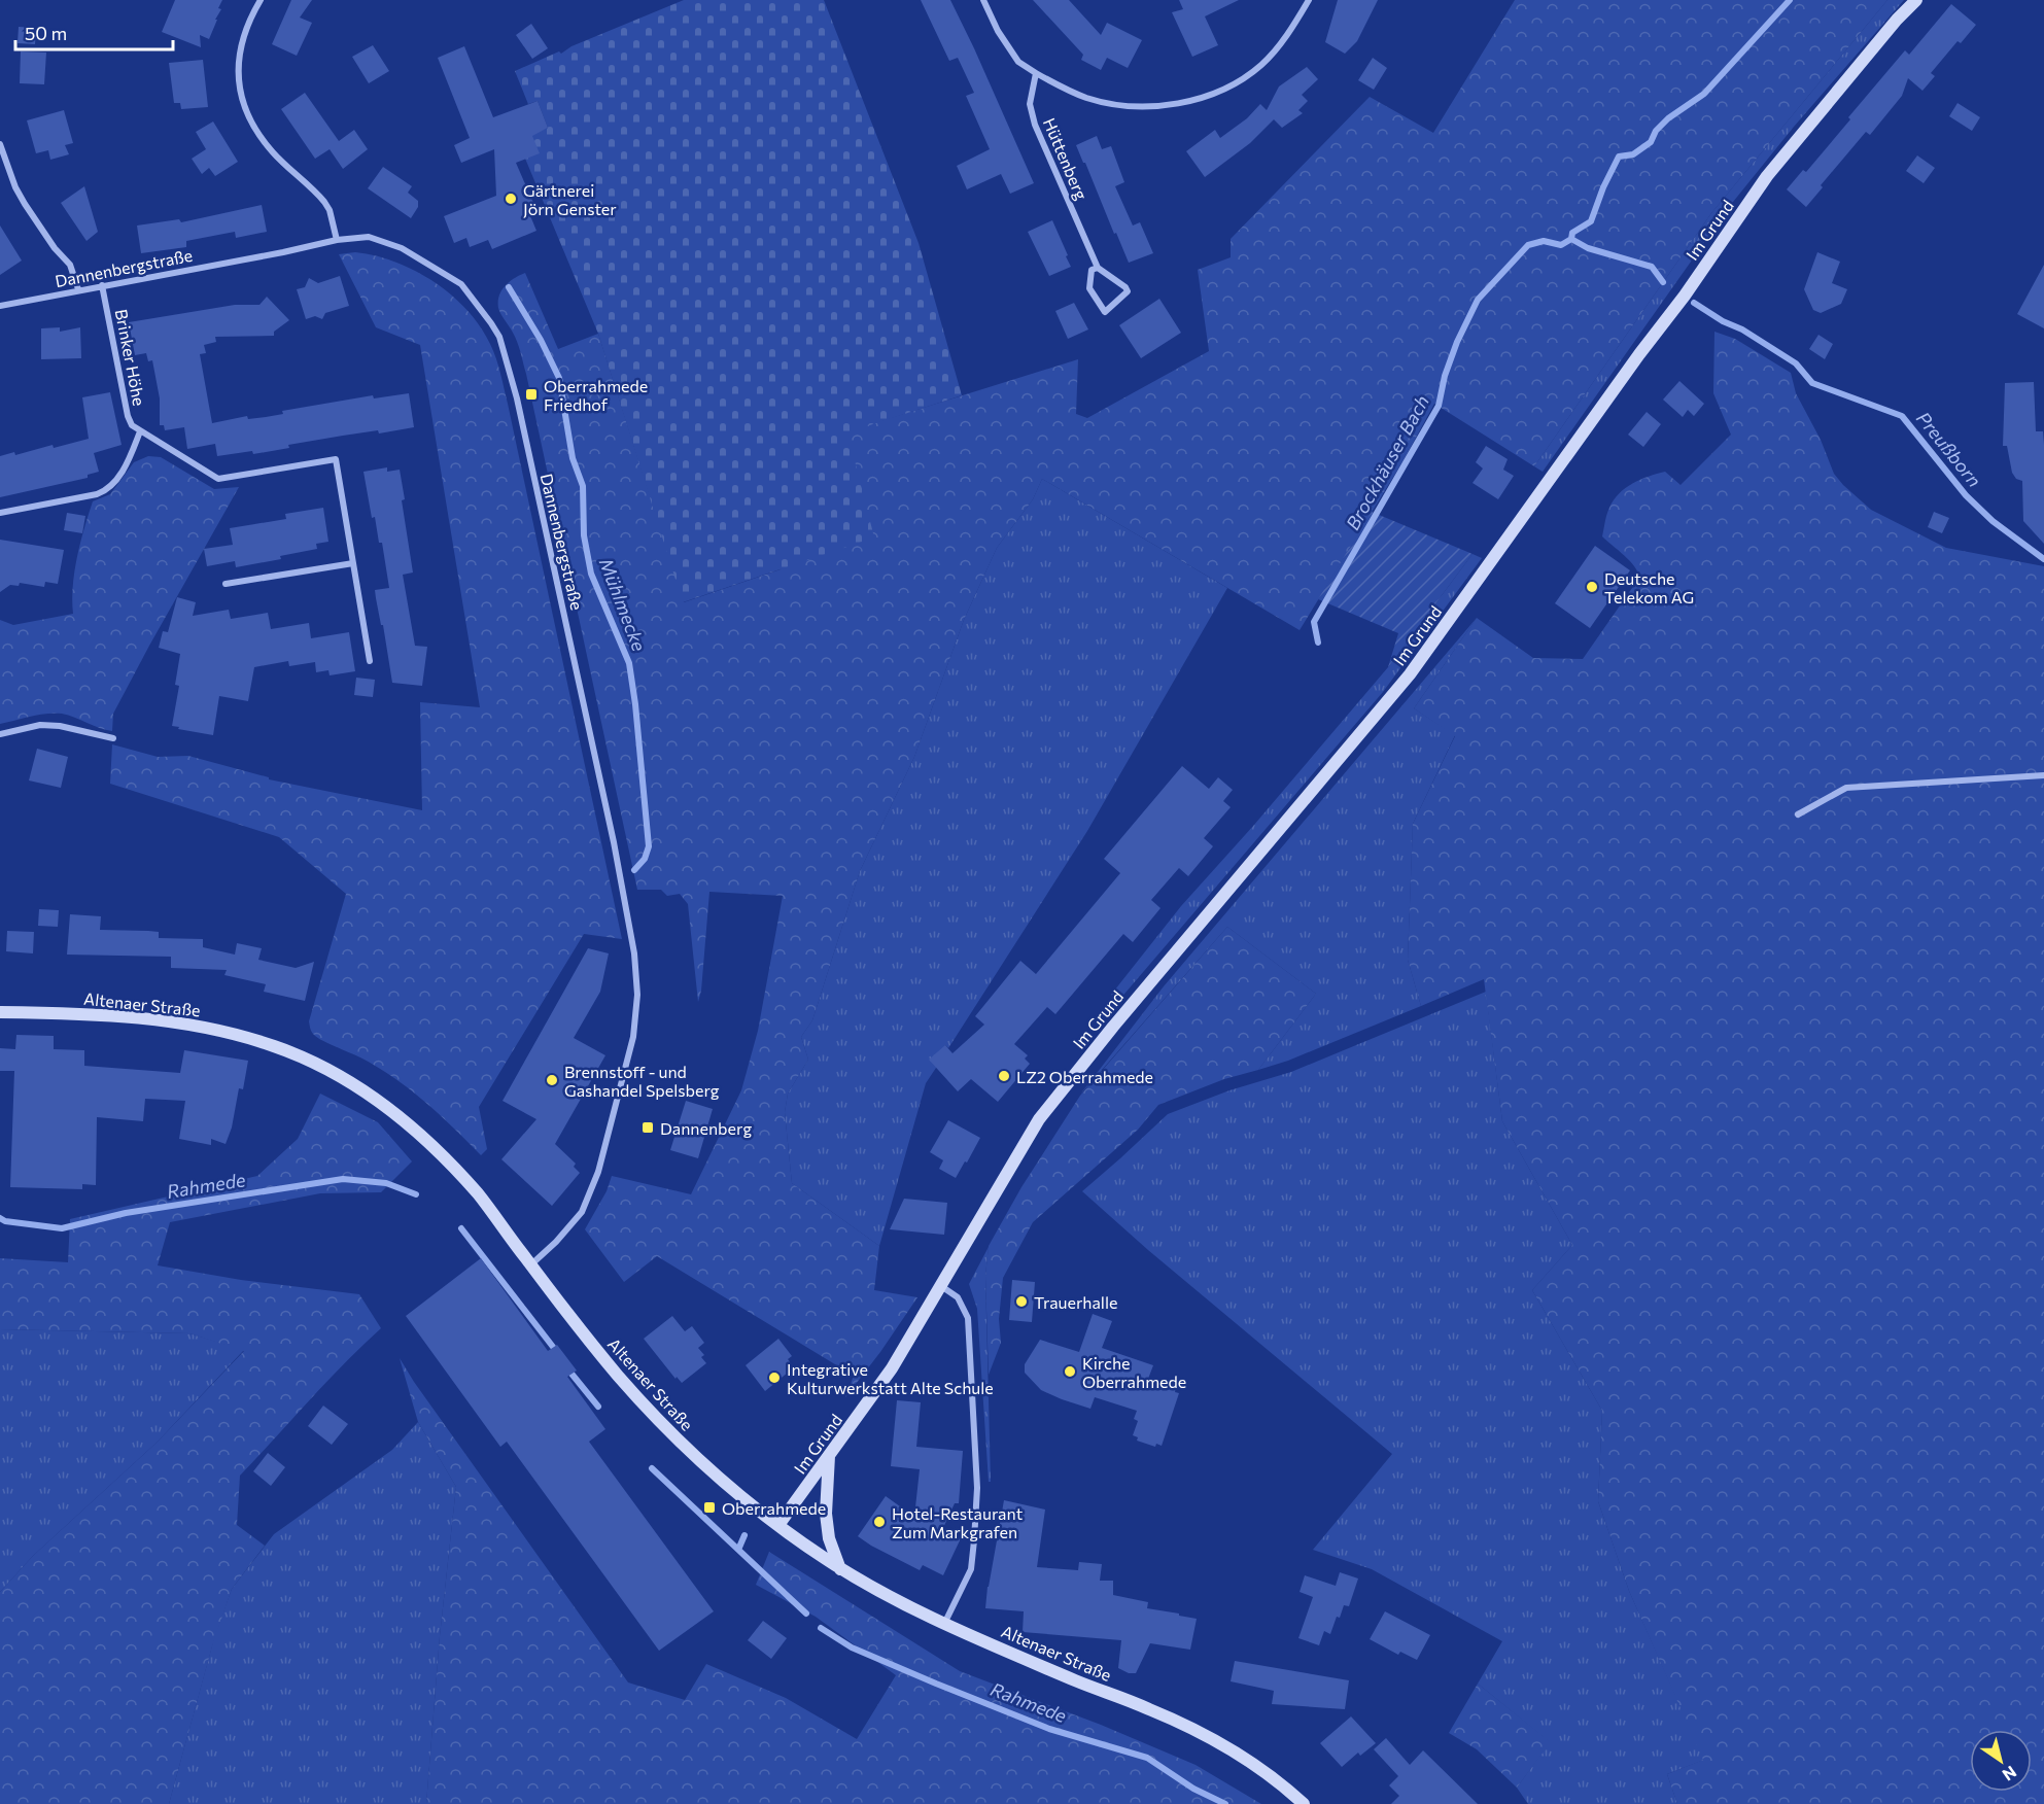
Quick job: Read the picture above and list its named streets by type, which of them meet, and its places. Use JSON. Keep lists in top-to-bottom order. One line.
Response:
{"streets":{"main road":["Im Grund","Altenaer Straße"],"street":["Hüttenberg","Dannenbergstraße","Brinker Höhe"]},"crossings":[["Im Grund","Altenaer Straße"],["Dannenbergstraße","Brinker Höhe"],["Dannenbergstraße","Altenaer Straße"]],"water":["Preußborn","Brockhäuser Bach","Mühlmecke","Rahmede"],"places":{"other":["Gärtnerei Jörn Genster","Deutsche Telekom AG","LZ2 Oberrahmede","Brennstoff - und Gashandel Spelsberg","Trauerhalle","Kirche Oberrahmede","Integrative Kulturwerkstatt Alte Schule","Hotel-Restaurant Zum Markgrafen"],"transit":["Oberrahmede Friedhof","Dannenberg","Oberrahmede"]},"scale_bar":"50 m","north":"bottom right"}
